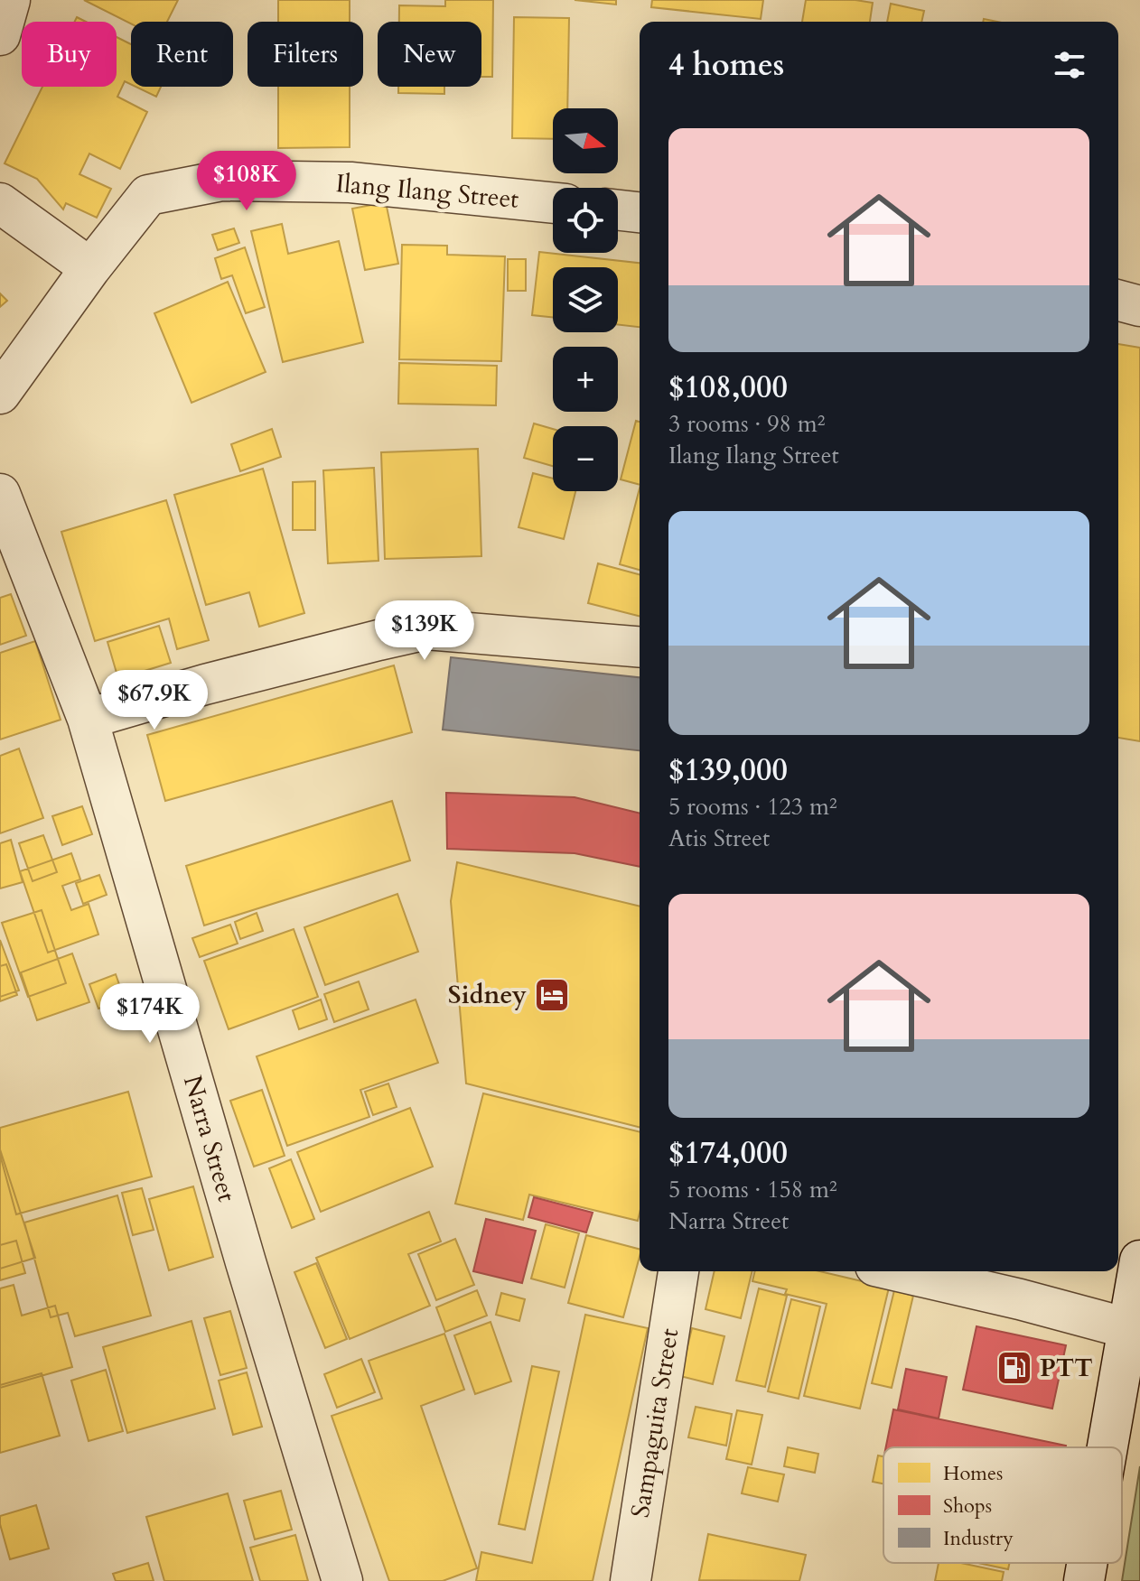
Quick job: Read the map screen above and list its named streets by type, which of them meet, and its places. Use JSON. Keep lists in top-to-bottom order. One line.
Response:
{"streets":{"street":["Ilang Ilang Street","Narra Street","Sampaguita Street"]},"places":{"hotel":["Sidney"],"fuel station":["PTT"]},"legend":["Homes","Shops","Industry"],"north":"right","page":{"chip":["Buy","Rent","Filters","New"],"heading":"4 homes","map_buttons":["+","−"],"list":[{"name":"$108,000","note":"3 rooms · 98 m² · Ilang Ilang Street"},{"name":"$139,000","note":"5 rooms · 123 m² · Atis Street"},{"name":"$174,000","note":"5 rooms · 158 m² · Narra Street"}],"price":["$108K","$139K","$67.9K","$174K"]}}
